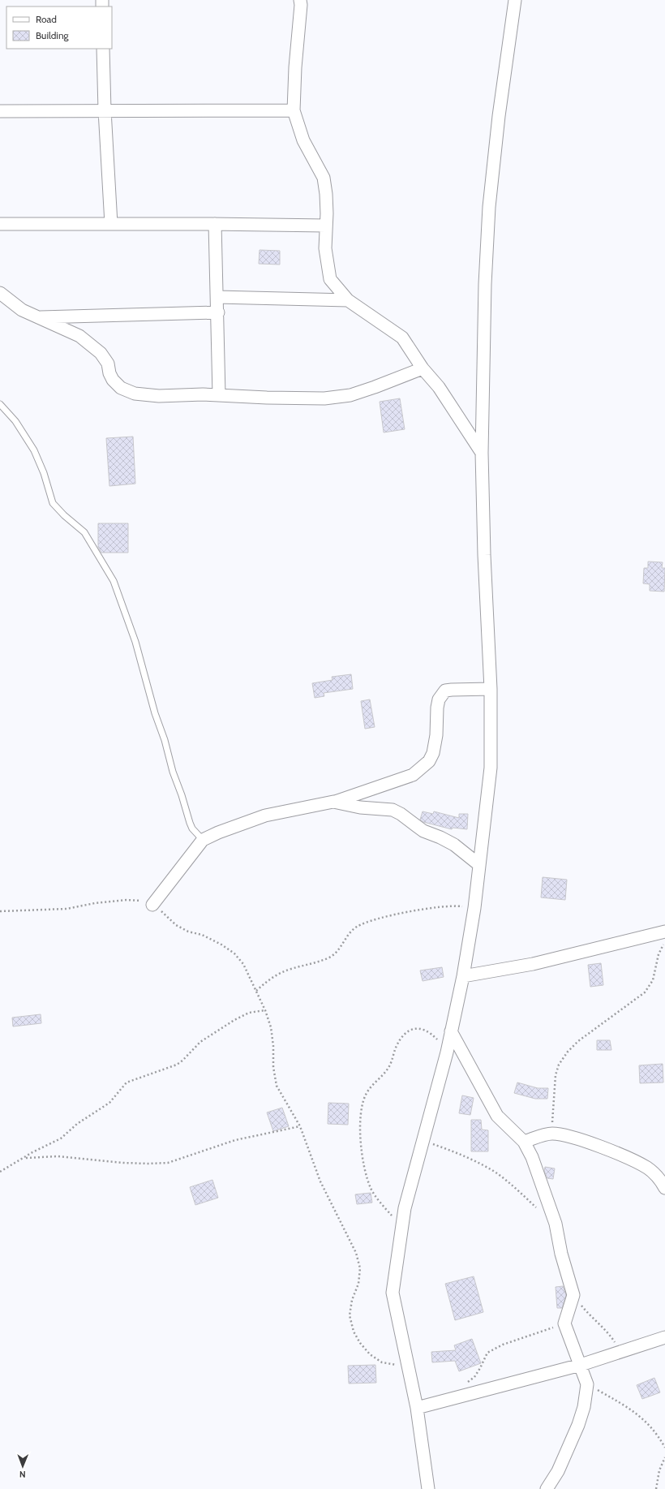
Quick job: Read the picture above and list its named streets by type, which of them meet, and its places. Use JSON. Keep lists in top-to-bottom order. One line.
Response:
{"legend":["Road","Building"],"north":"bottom"}
